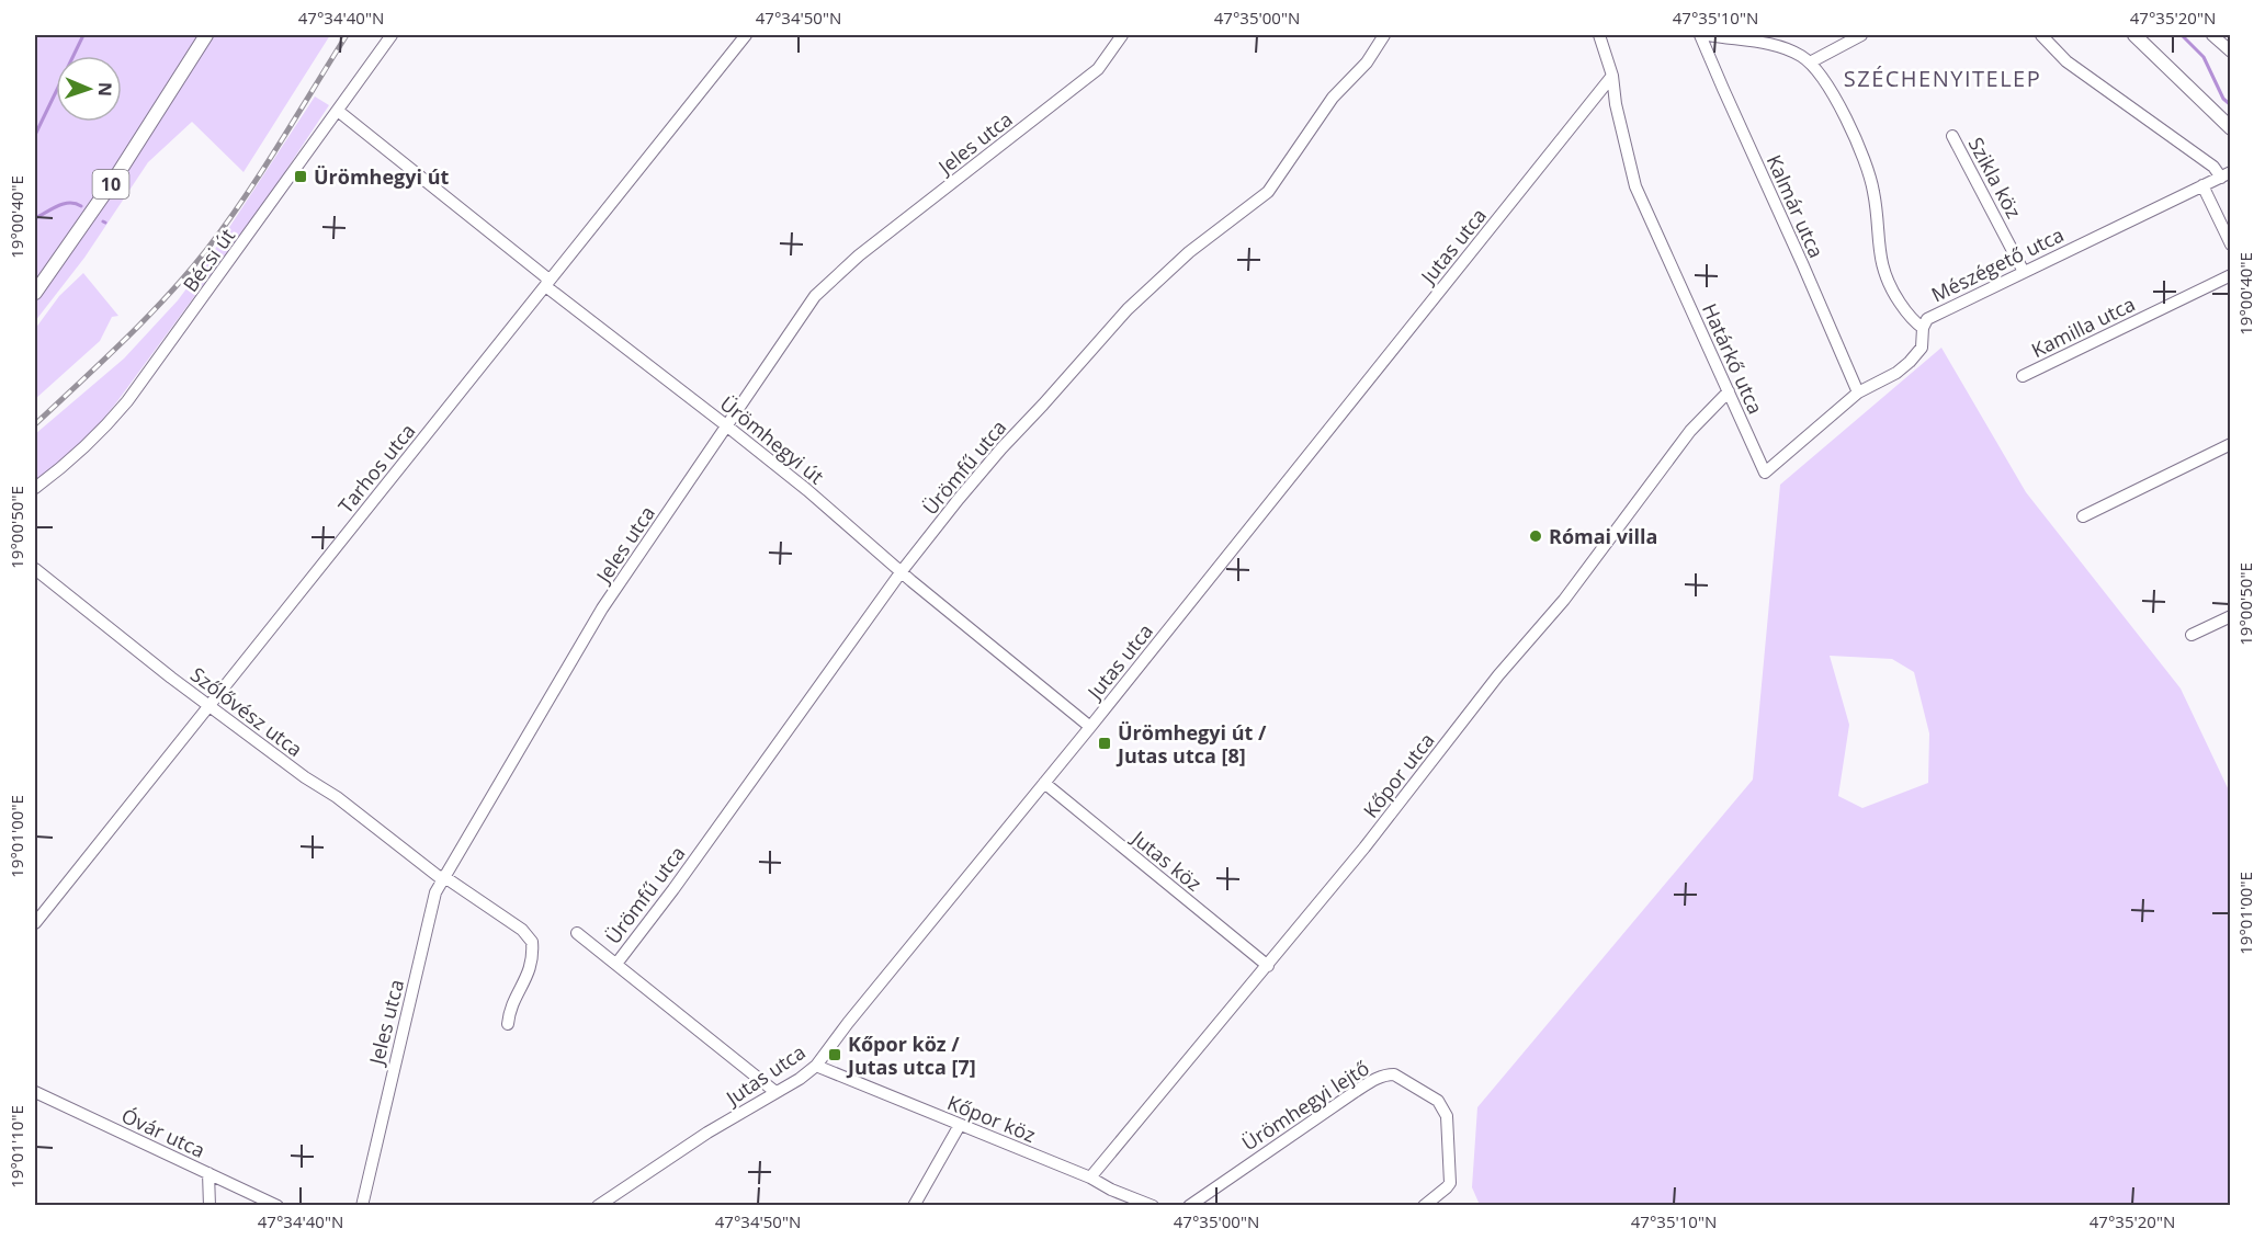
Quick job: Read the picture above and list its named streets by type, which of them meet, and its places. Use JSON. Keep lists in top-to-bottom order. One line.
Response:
{"streets":{"main road":["10"],"street":["Jeles utca","Szikla köz","Kalmár utca","Jutas utca","Bécsi út","Mészégető utca","Kamilla utca","Határkő utca","Ürömhegyi út","Ürömfű utca","Tarhos utca","Szőlővész utca","Kőpor utca","Jutas köz","Ürömhegyi lejtő","Kőpor köz","Óvár utca"]},"crossings":[["Jeles utca","Ürömhegyi út"],["Jeles utca","Szőlővész utca"],["Szikla köz","Mészégető utca"],["Kalmár utca","Mészégető utca"],["Jutas utca","Határkő utca"],["Jutas utca","Ürömhegyi út"],["Jutas utca","Jutas köz"],["Jutas utca","Kőpor köz"],["Bécsi út","Ürömhegyi út"],["Mészégető utca","Határkő utca"],["Határkő utca","Kőpor utca"],["Ürömhegyi út","Ürömfű utca"],["Ürömhegyi út","Tarhos utca"],["Tarhos utca","Szőlővész utca"],["Kőpor utca","Jutas köz"],["Kőpor utca","Kőpor köz"]],"districts":["SZÉCHENYITELEP"],"places":{"transit":["Ürömhegyi út","Ürömhegyi út / Jutas utca [8]","Kőpor köz / Jutas utca [7]"],"other":["Római villa"]},"north":"right","coordinates":["47°34'40\"N","47°34'50\"N","47°35'00\"N","47°35'10\"N","47°35'20\"N","19°00'40\"E","19°00'50\"E","19°01'00\"E","19°01'10\"E"]}
